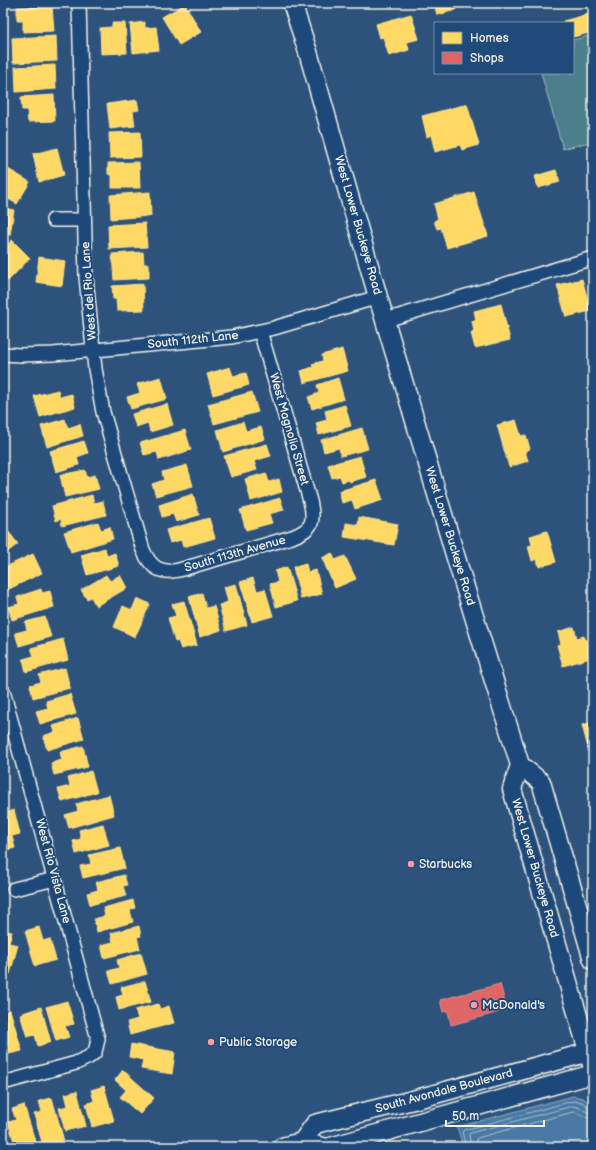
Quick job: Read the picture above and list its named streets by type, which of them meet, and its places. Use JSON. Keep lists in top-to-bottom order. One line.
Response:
{"streets":{"main road":["West Lower Buckeye Road","South Avondale Boulevard"],"street":["West del Rio Lane","South 112th Lane","West Magnolia Street","South 113th Avenue","West Rio Vista Lane"]},"crossings":[["West Lower Buckeye Road","South 112th Lane"],["West Lower Buckeye Road","South Avondale Boulevard"],["West del Rio Lane","South 112th Lane"],["West del Rio Lane","South 113th Avenue"],["South 112th Lane","West Magnolia Street"],["West Magnolia Street","South 113th Avenue"]],"places":["Starbucks","McDonald's","Public Storage"],"legend":["Homes","Shops"],"scale_bar":"50 m"}
